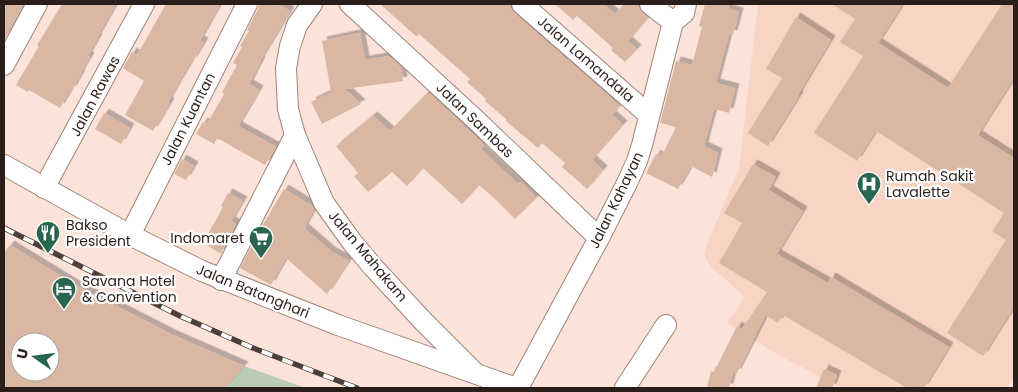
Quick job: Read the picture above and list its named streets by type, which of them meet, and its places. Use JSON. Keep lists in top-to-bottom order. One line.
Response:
{"streets":{"street":["Jalan Lamandala","Jalan Rawas","Jalan Kuantan","Jalan Sambas","Jalan Kahayan","Jalan Mahakam","Jalan Batanghari"]},"crossings":[["Jalan Lamandala","Jalan Kahayan"],["Jalan Rawas","Jalan Batanghari"],["Jalan Kuantan","Jalan Batanghari"],["Jalan Sambas","Jalan Kahayan"],["Jalan Kahayan","Jalan Batanghari"],["Jalan Mahakam","Jalan Batanghari"]],"places":{"hospital":["Rumah Sakit Lavalette"],"restaurant":["Bakso President"],"supermarket":["Indomaret"],"hotel":["Savana Hotel & Convention"]},"north":"left"}
